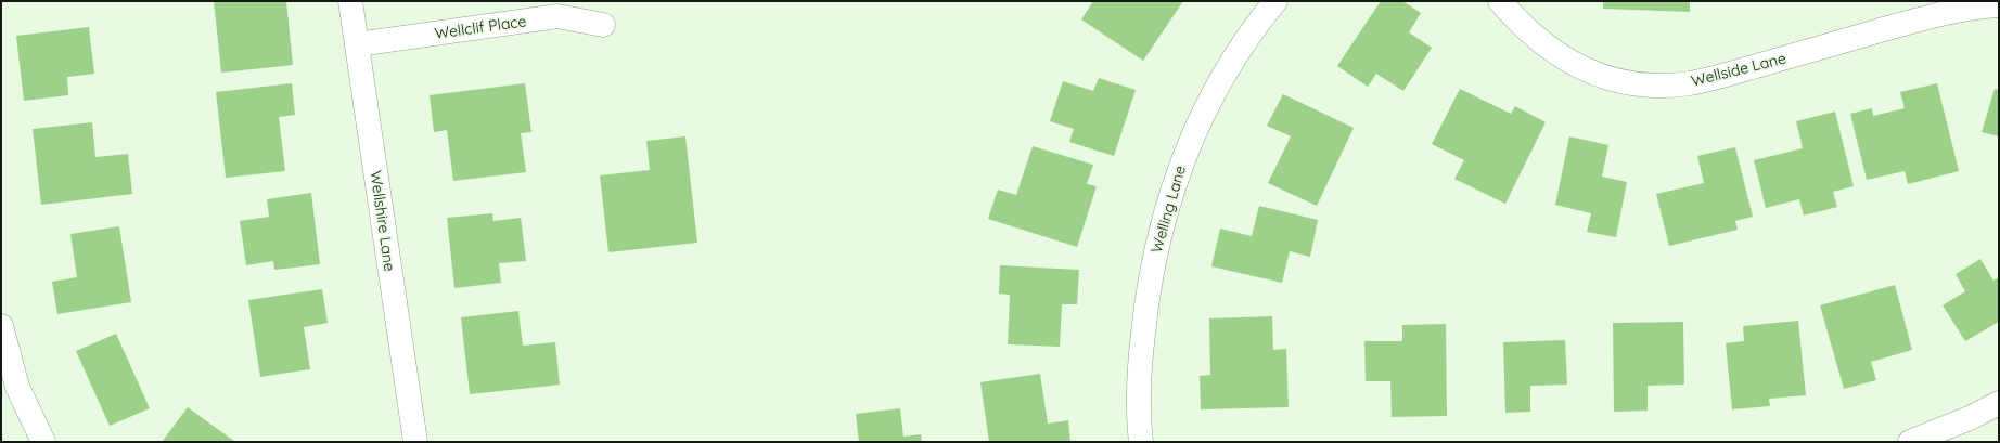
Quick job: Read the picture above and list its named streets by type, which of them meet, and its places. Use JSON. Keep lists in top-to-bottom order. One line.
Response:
{"streets":{"street":["Wellclif Place","Wellside Lane","Welling Lane","Wellshire Lane"]},"crossings":[["Wellclif Place","Wellshire Lane"]]}
